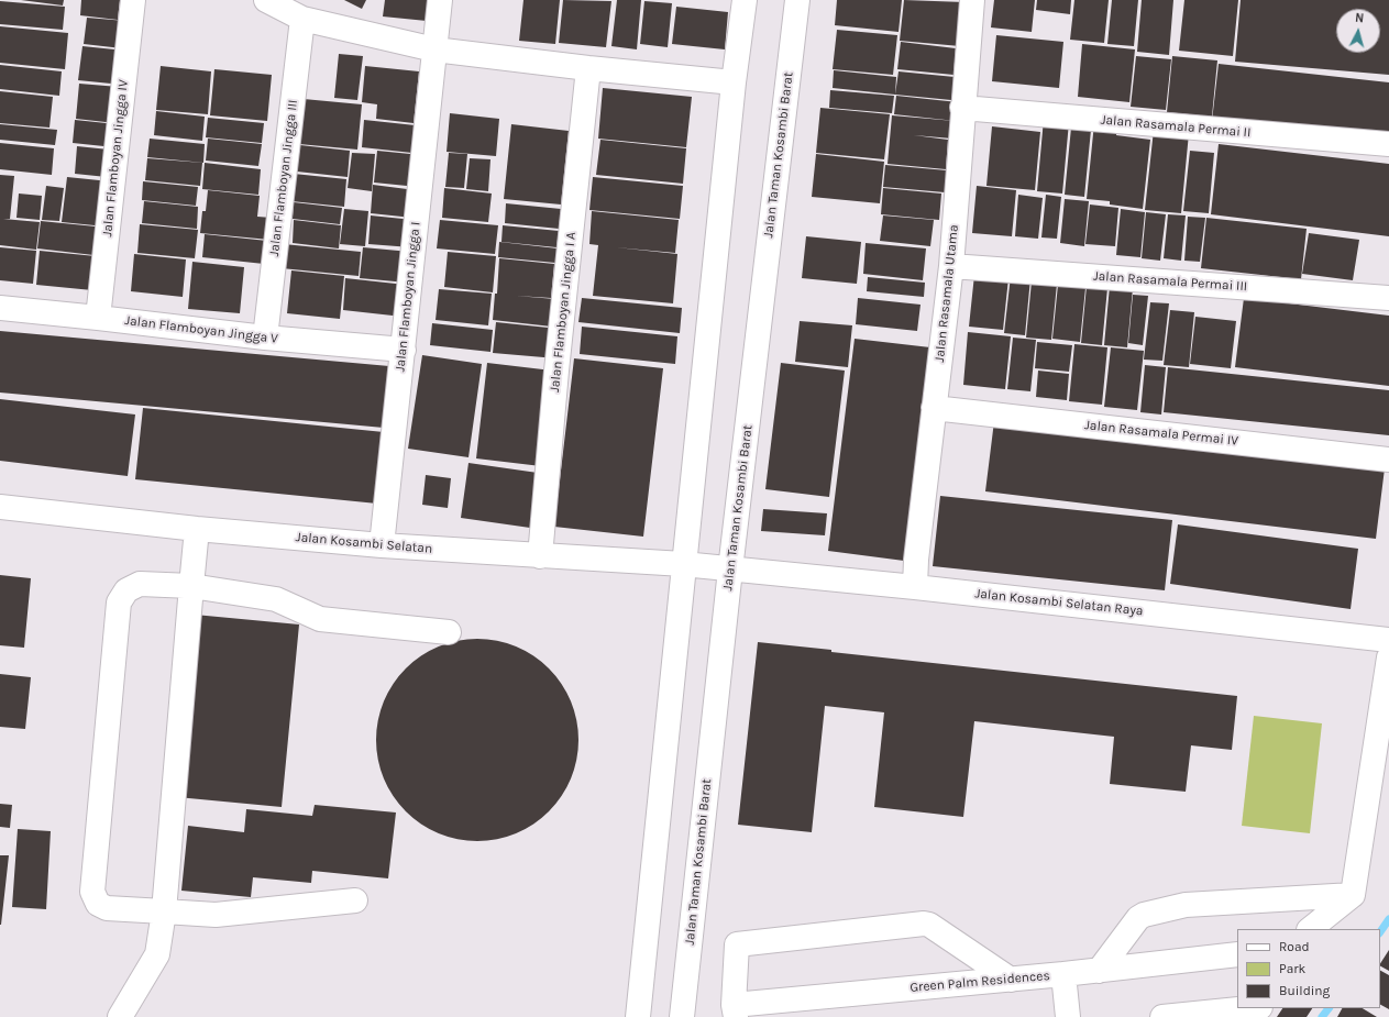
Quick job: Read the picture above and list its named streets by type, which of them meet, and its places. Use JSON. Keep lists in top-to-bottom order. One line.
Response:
{"streets":{"street":["Jalan Rasamala Permai II","Jalan Taman Kosambi Barat","Jalan Flamboyan Jingga IV","Jalan Flamboyan Jingga III","Jalan Rasamala Permai III","Jalan Rasamala Utama","Jalan Flamboyan Jingga I","Jalan Flamboyan Jingga I A","Jalan Flamboyan Jingga V","Jalan Rasamala Permai IV","Jalan Kosambi Selatan","Jalan Kosambi Selatan Raya","Green Palm Residences"]},"crossings":[["Jalan Rasamala Permai II","Jalan Rasamala Utama"],["Jalan Taman Kosambi Barat","Jalan Kosambi Selatan"],["Jalan Taman Kosambi Barat","Jalan Kosambi Selatan Raya"],["Jalan Flamboyan Jingga IV","Jalan Flamboyan Jingga V"],["Jalan Flamboyan Jingga III","Jalan Flamboyan Jingga V"],["Jalan Rasamala Permai III","Jalan Rasamala Utama"],["Jalan Rasamala Utama","Jalan Rasamala Permai IV"],["Jalan Rasamala Utama","Jalan Kosambi Selatan Raya"],["Jalan Flamboyan Jingga I","Jalan Flamboyan Jingga V"],["Jalan Flamboyan Jingga I","Jalan Kosambi Selatan"],["Jalan Flamboyan Jingga I A","Jalan Kosambi Selatan"],["Jalan Kosambi Selatan","Jalan Kosambi Selatan Raya"]],"legend":["Road","Park","Building"],"north":"top"}
